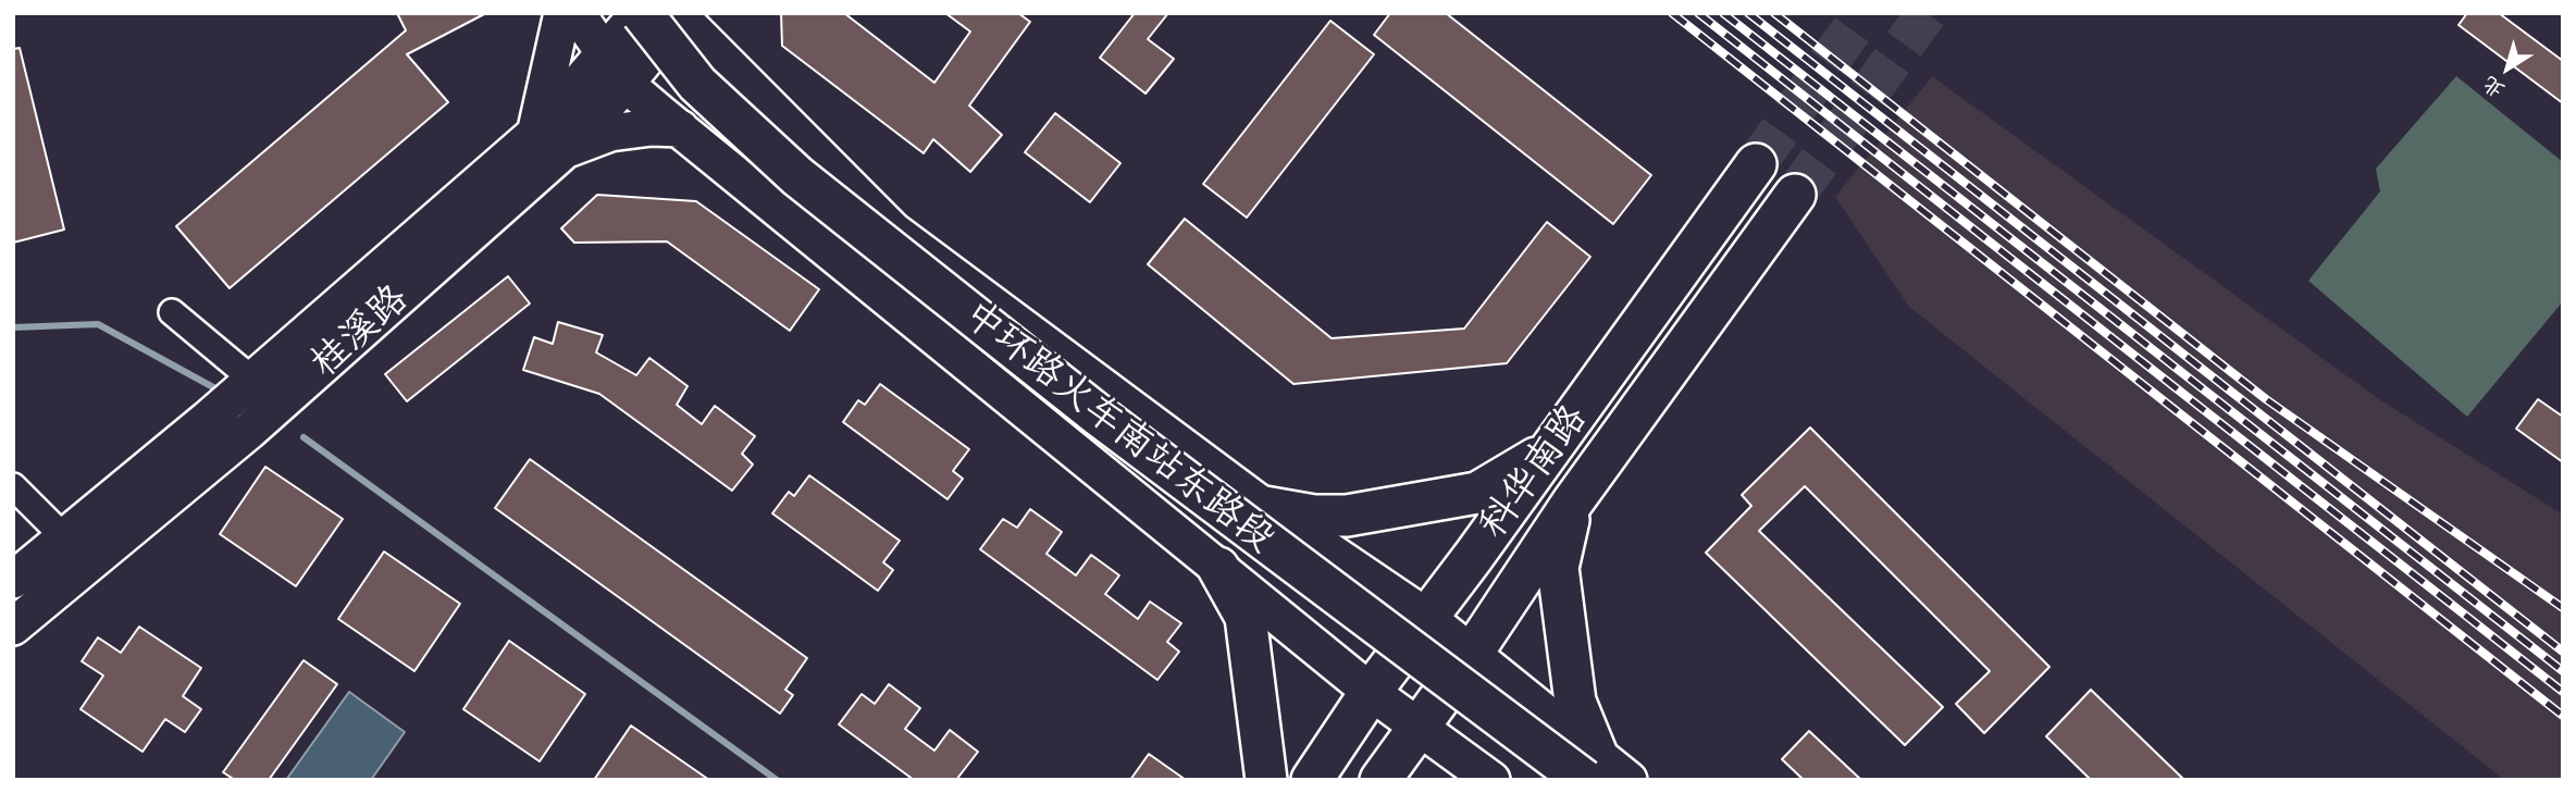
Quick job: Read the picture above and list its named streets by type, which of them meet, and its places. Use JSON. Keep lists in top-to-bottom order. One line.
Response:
{"streets":{"main road":["桂溪路","中环路火车南站东路段","科华南路"]},"crossings":[["桂溪路","中环路火车南站东路段"]],"north":"bottom left"}
